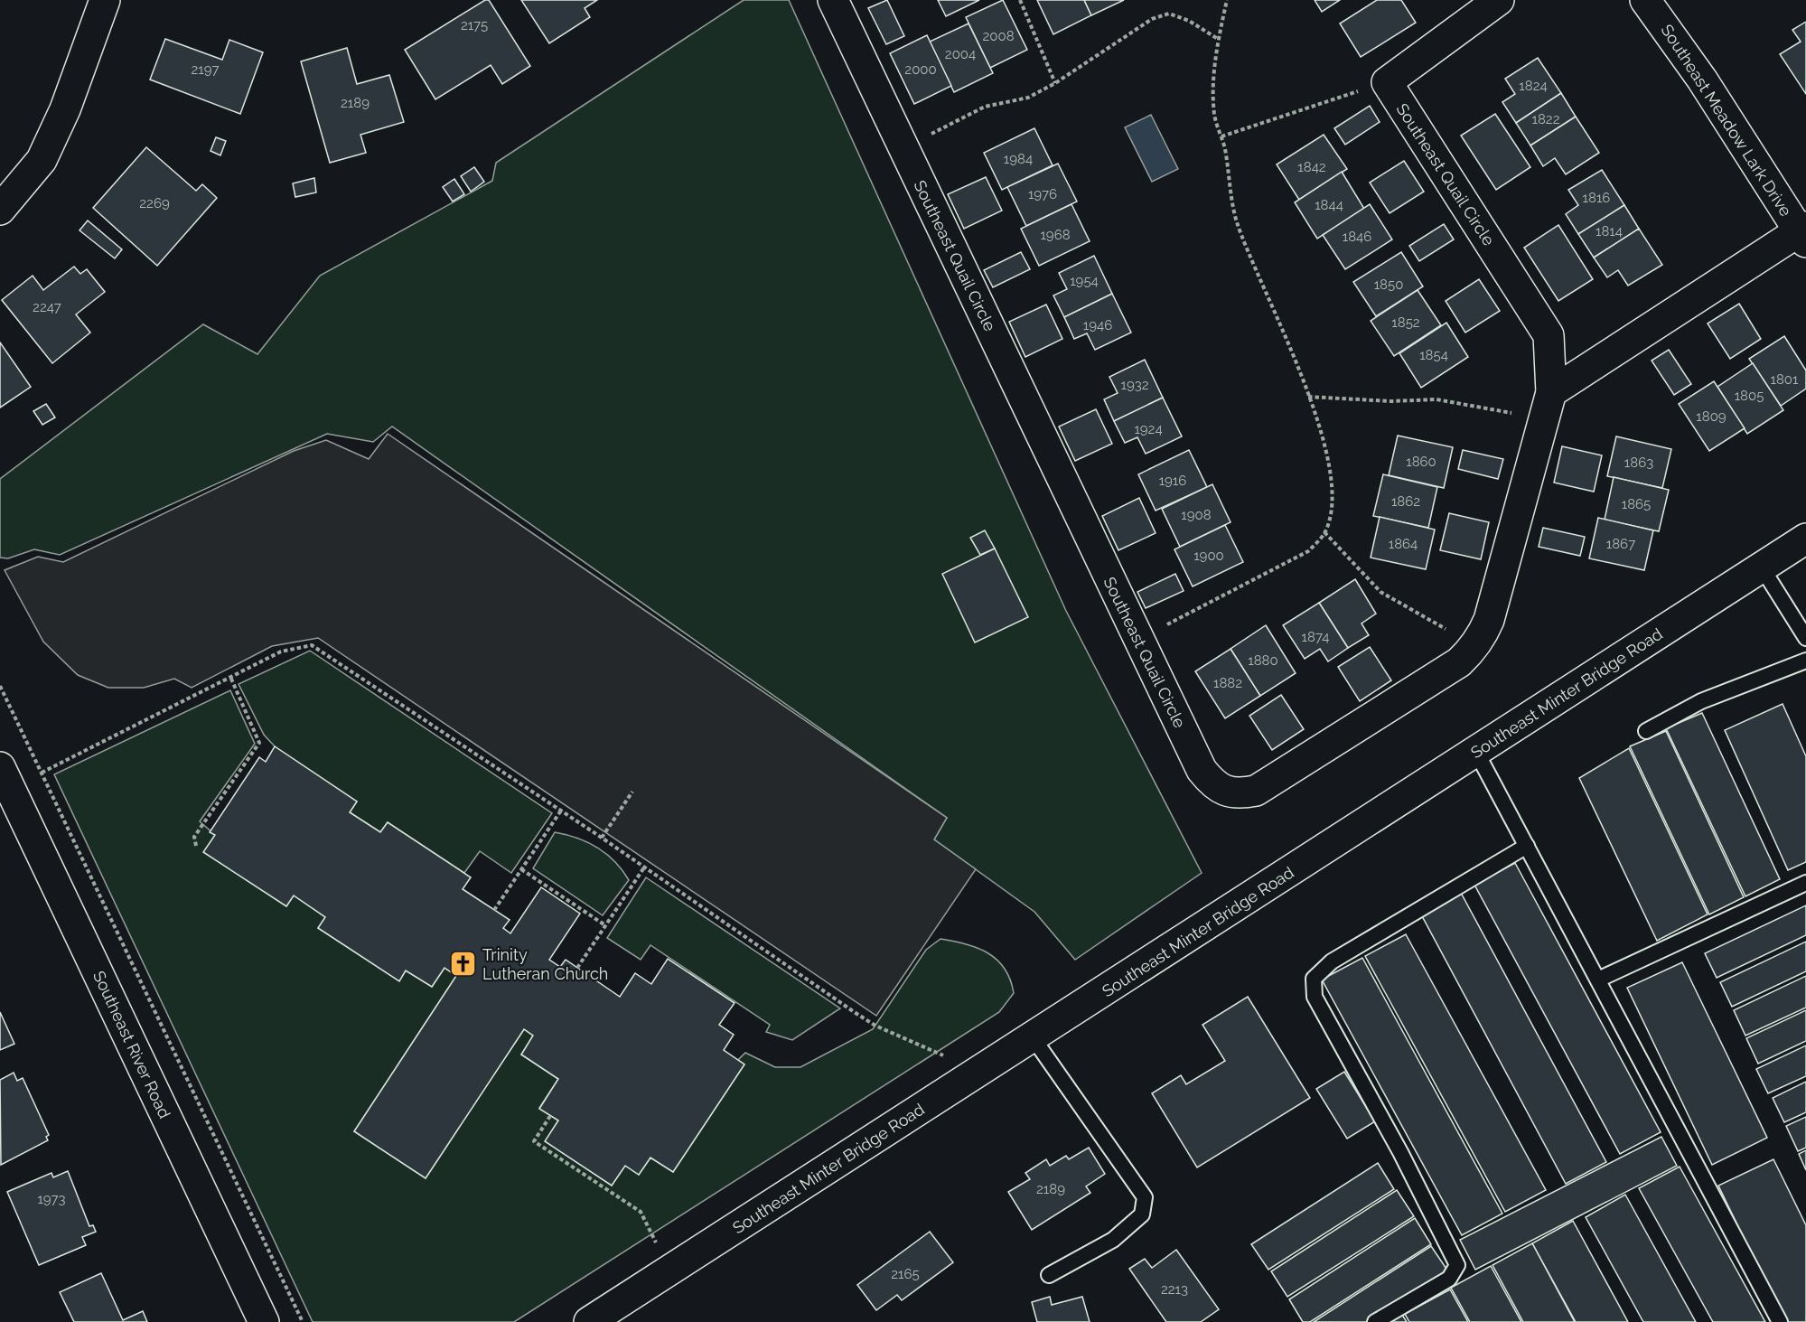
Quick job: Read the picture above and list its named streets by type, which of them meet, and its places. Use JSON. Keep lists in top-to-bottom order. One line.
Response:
{"streets":{"street":["Southeast Meadow Lark Drive","Southeast Quail Circle","Southeast Minter Bridge Road","Southeast River Road"]},"places":{"church":["Trinity Lutheran Church"]},"house_numbers":["2175","2008","2004","2197","2000","1824","2189","1822","1984","1842","1976","1816","2269","1844","1814","1968","1846","1954","1850","2247","1852","1946","1854","1801","1932","1805","1809","1924","1860","1863","1916","1862","1865","1908","1864","1867","1900","1874","1880","1882","2189","1973","2165","2213"]}
